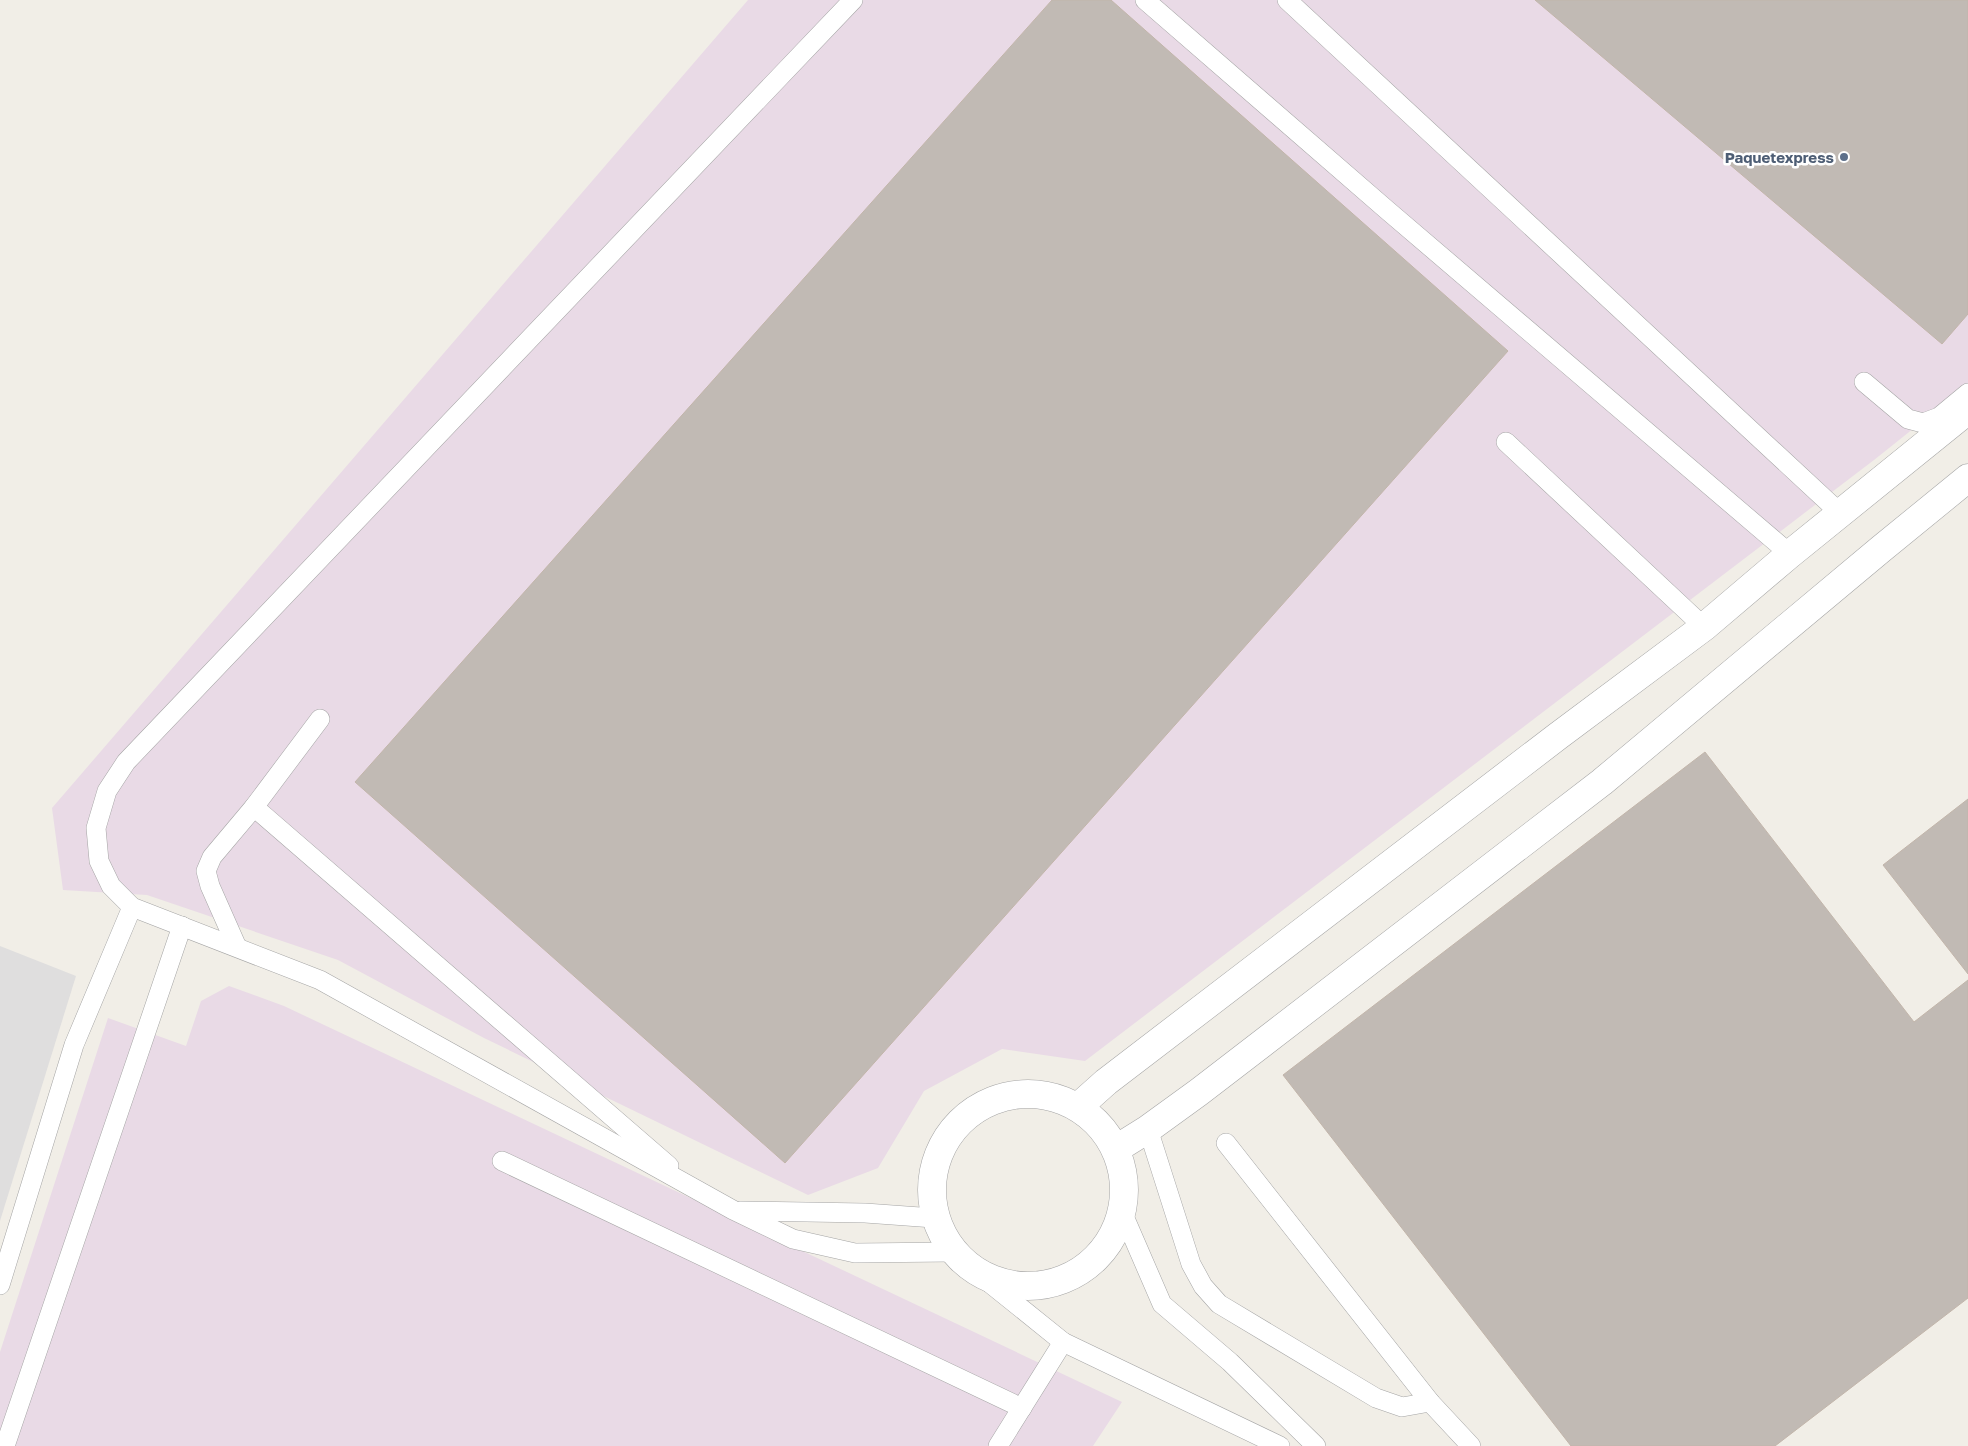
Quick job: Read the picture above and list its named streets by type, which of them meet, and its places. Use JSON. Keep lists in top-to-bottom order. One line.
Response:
{"places":["Paquetexpress"]}
